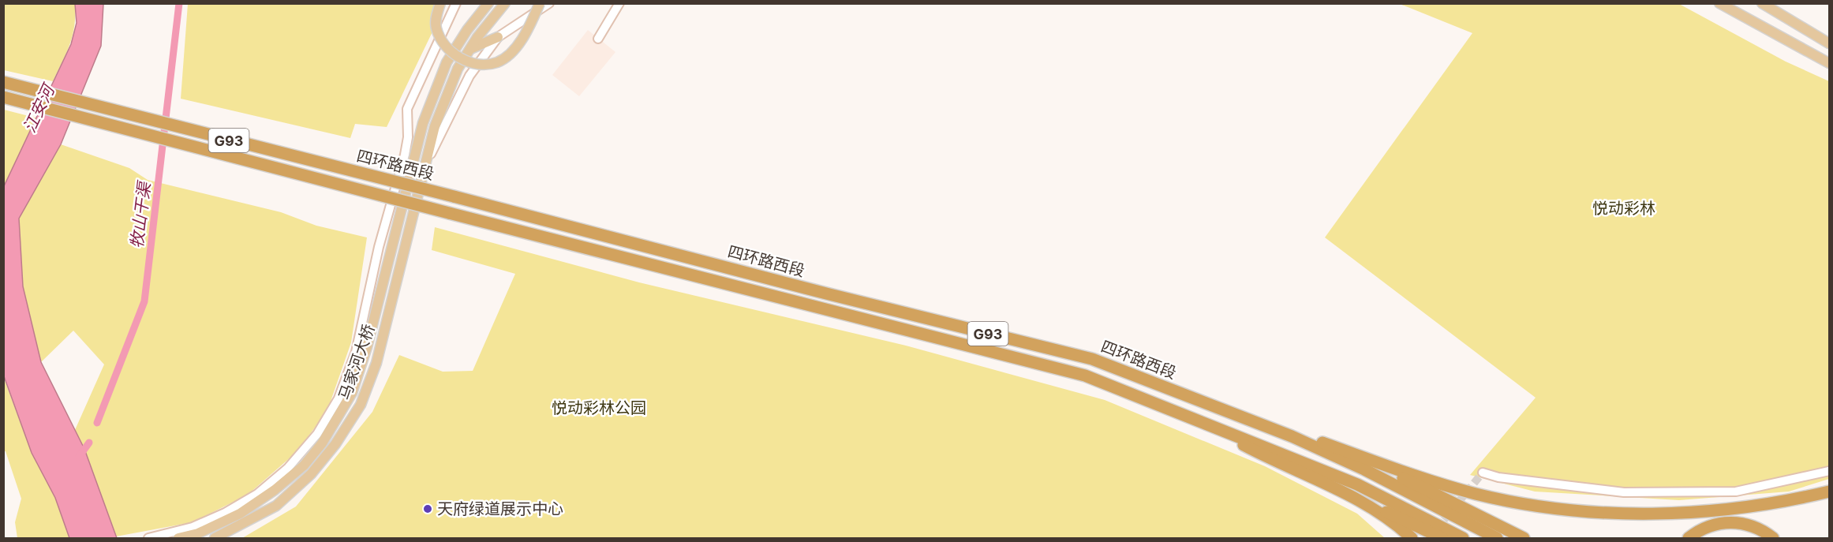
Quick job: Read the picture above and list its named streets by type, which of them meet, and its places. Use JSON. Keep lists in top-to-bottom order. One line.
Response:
{"streets":{"highway":["G93","四环路西段"],"main road":["马家河大桥"]},"water":["江安河","牧山干渠"],"parks":["悦动彩林","悦动彩林公园"],"places":["天府绿道展示中心"]}
